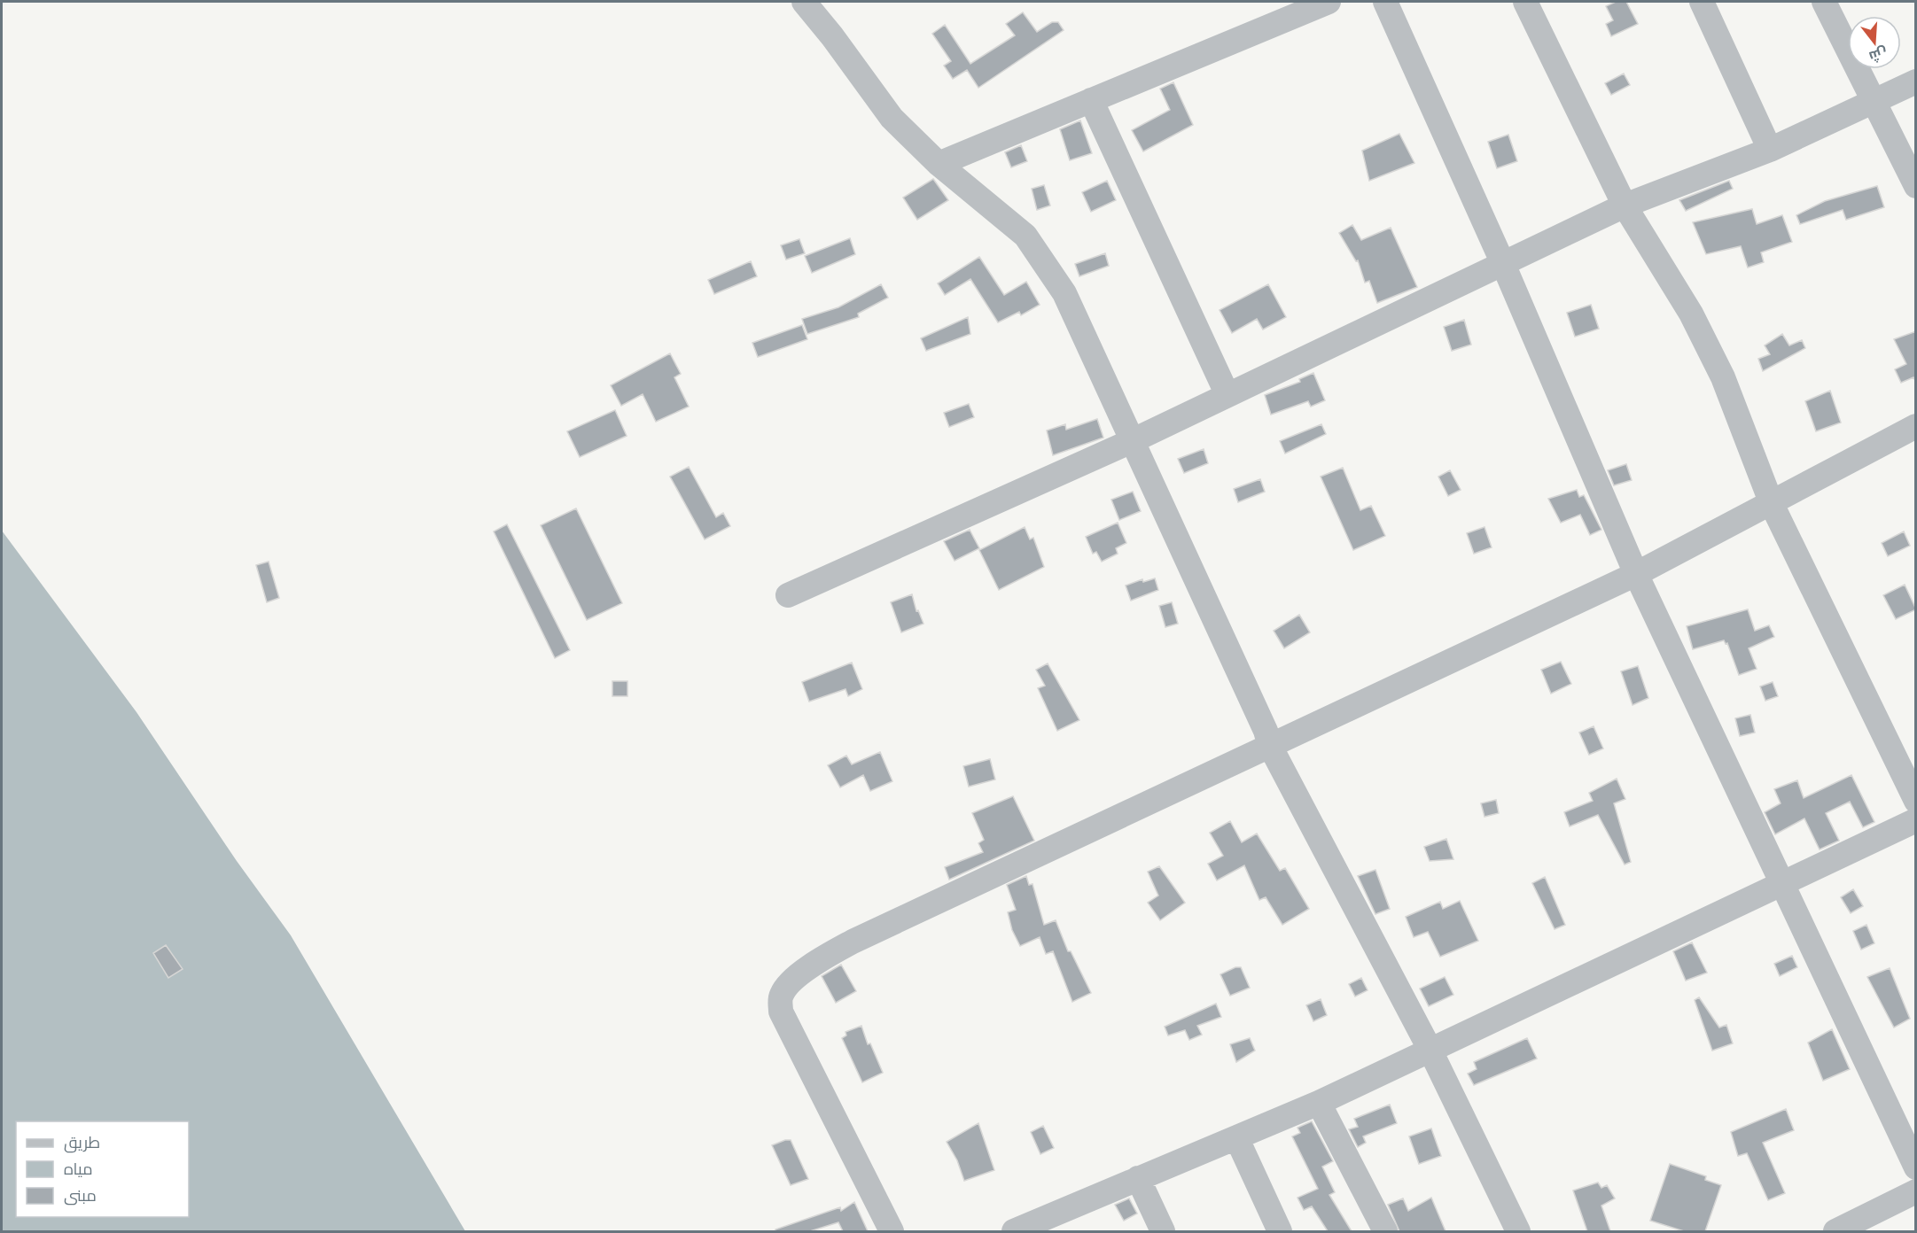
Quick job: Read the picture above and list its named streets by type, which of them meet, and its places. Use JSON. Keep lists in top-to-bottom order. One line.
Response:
{"legend":["طريق","مياه","مبنى"],"north":"bottom"}
